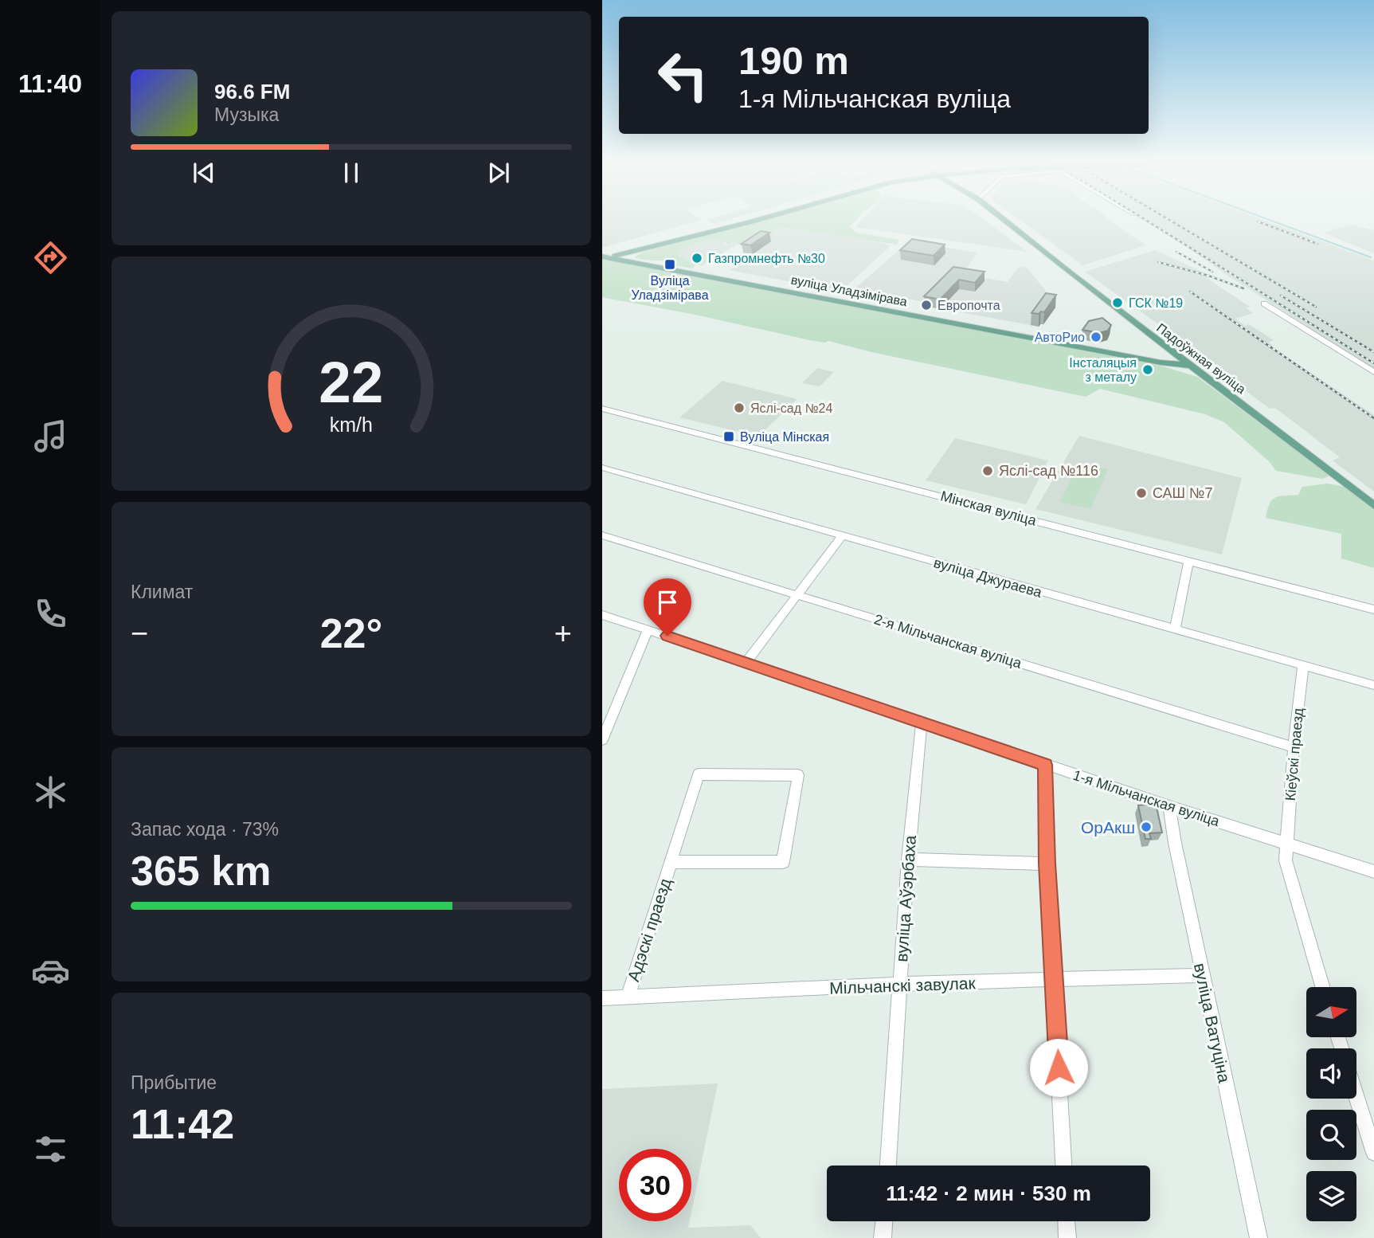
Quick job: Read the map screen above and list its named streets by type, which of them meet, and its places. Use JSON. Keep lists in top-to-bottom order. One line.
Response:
{"streets":{"main road":["вуліца Уладзімірава","Падоўжная вуліца"],"street":["Мінская вуліца","вуліца Джураева","2-я Мільчанская вуліца","Кіеўскі праезд","1-я Мільчанская вуліца","вуліца Аўэрбаха","Адэскі праезд","Мільчанскі завулак","вуліца Ватуціна"]},"crossings":[["вуліца Уладзімірава","Падоўжная вуліца"],["вуліца Джураева","Кіеўскі праезд"],["2-я Мільчанская вуліца","Кіеўскі праезд"],["Кіеўскі праезд","1-я Мільчанская вуліца"],["1-я Мільчанская вуліца","вуліца Аўэрбаха"],["1-я Мільчанская вуліца","вуліца Ватуціна"],["вуліца Аўэрбаха","Мільчанскі завулак"],["Адэскі праезд","Мільчанскі завулак"],["Мільчанскі завулак","вуліца Ватуціна"]],"places":{"other":["Газпромнефть №30","ГСК №19","Европочта","АвтоРио","Інсталяцыя з металу","Яслі-сад №24","Яслі-сад №116","САШ №7","ОрАкш"],"transit":["Вуліца Уладзімірава","Вуліца Мінская"]},"north":"right","page":{"tabs":"11:40","turn":["190 m","1-я Мільчанская вуліца"],"song":["96.6 FM","Музыка"],"tile":["Климат",["Запас хода · 73%","365 km"],["Прибытие","11:42"]],"heat":["−","22°","+"],"limit":"30","trip":"11:42 · 2 мин · 530 m","gauge":["22","km/h"]}}
